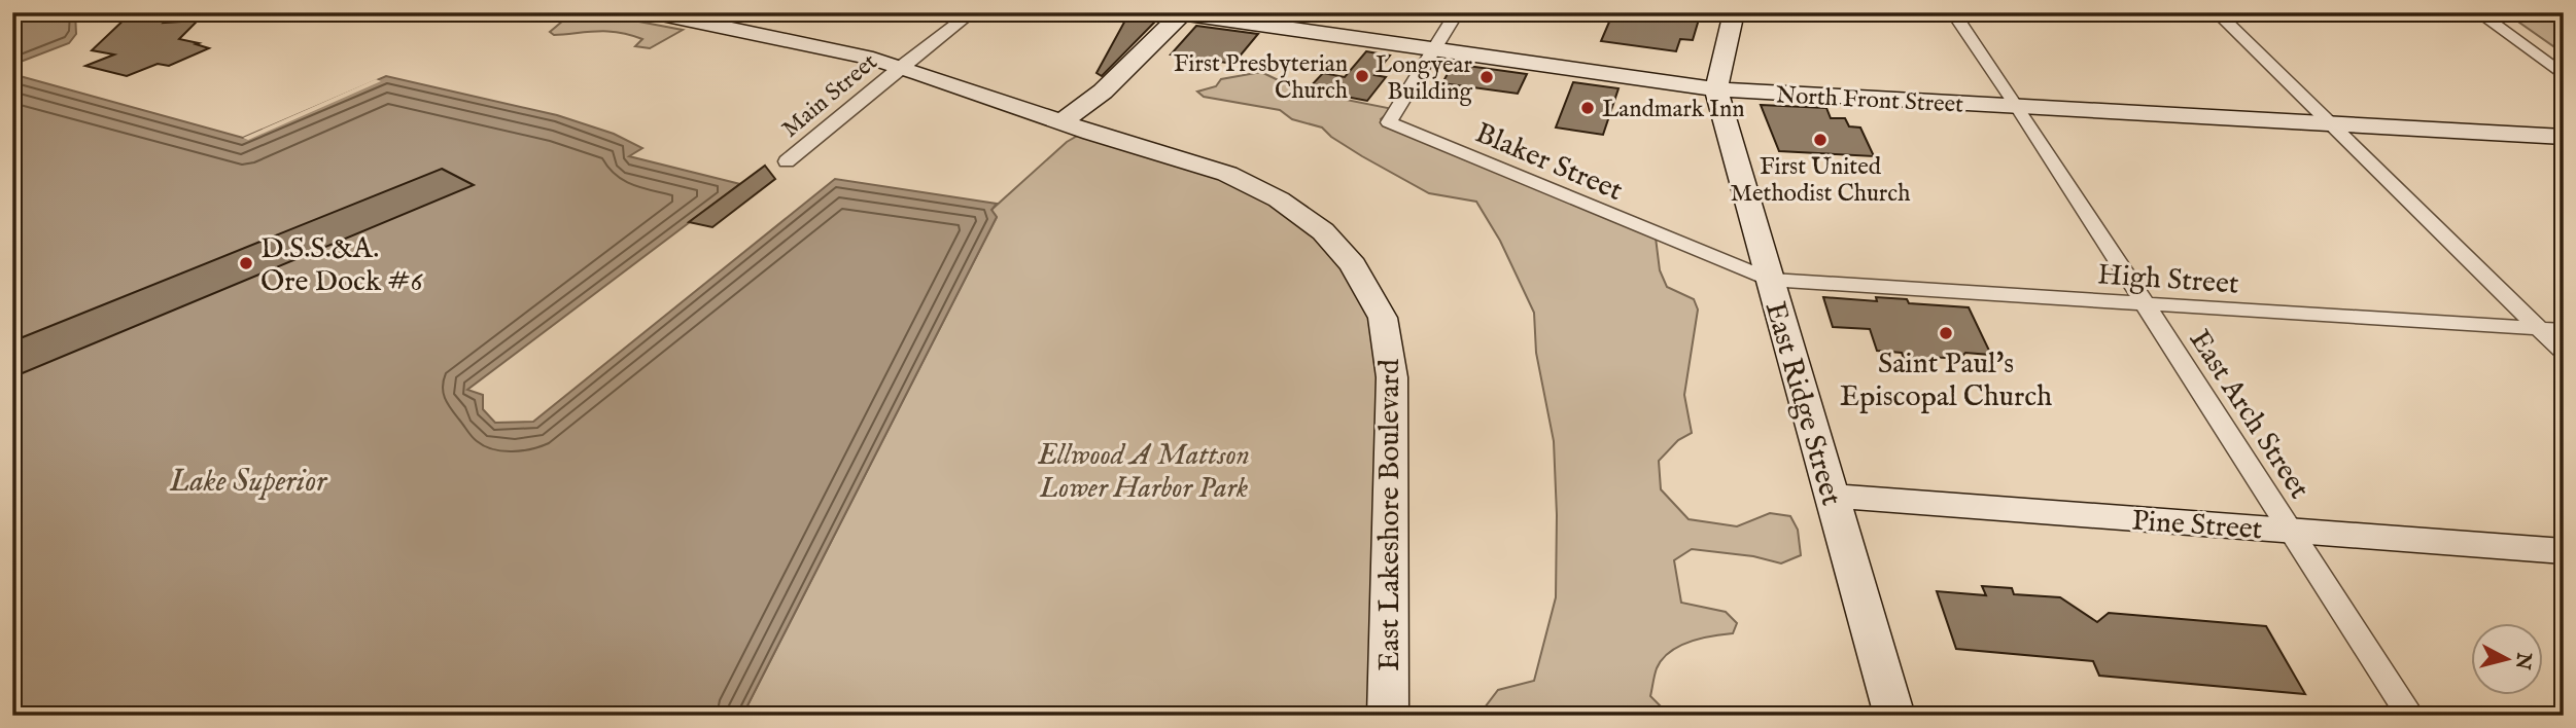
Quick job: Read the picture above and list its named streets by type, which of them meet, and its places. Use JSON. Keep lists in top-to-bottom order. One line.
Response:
{"streets":{"street":["Main Street","North Front Street","Blaker Street","High Street","East Ridge Street","East Arch Street","East Lakeshore Boulevard","Pine Street"]},"crossings":[["Main Street","East Lakeshore Boulevard"],["North Front Street","Blaker Street"],["North Front Street","East Ridge Street"],["North Front Street","East Arch Street"],["Blaker Street","High Street"],["Blaker Street","East Ridge Street"],["High Street","East Ridge Street"],["High Street","East Arch Street"],["East Ridge Street","Pine Street"],["East Arch Street","Pine Street"]],"water":["Lake Superior"],"parks":["Ellwood A Mattson Lower Harbor Park"],"places":["First Presbyterian Church","Longyear Building","Landmark Inn","First United Methodist Church","D.S.S.&A. Ore Dock #6","Saint Paul's Episcopal Church"],"north":"right"}
